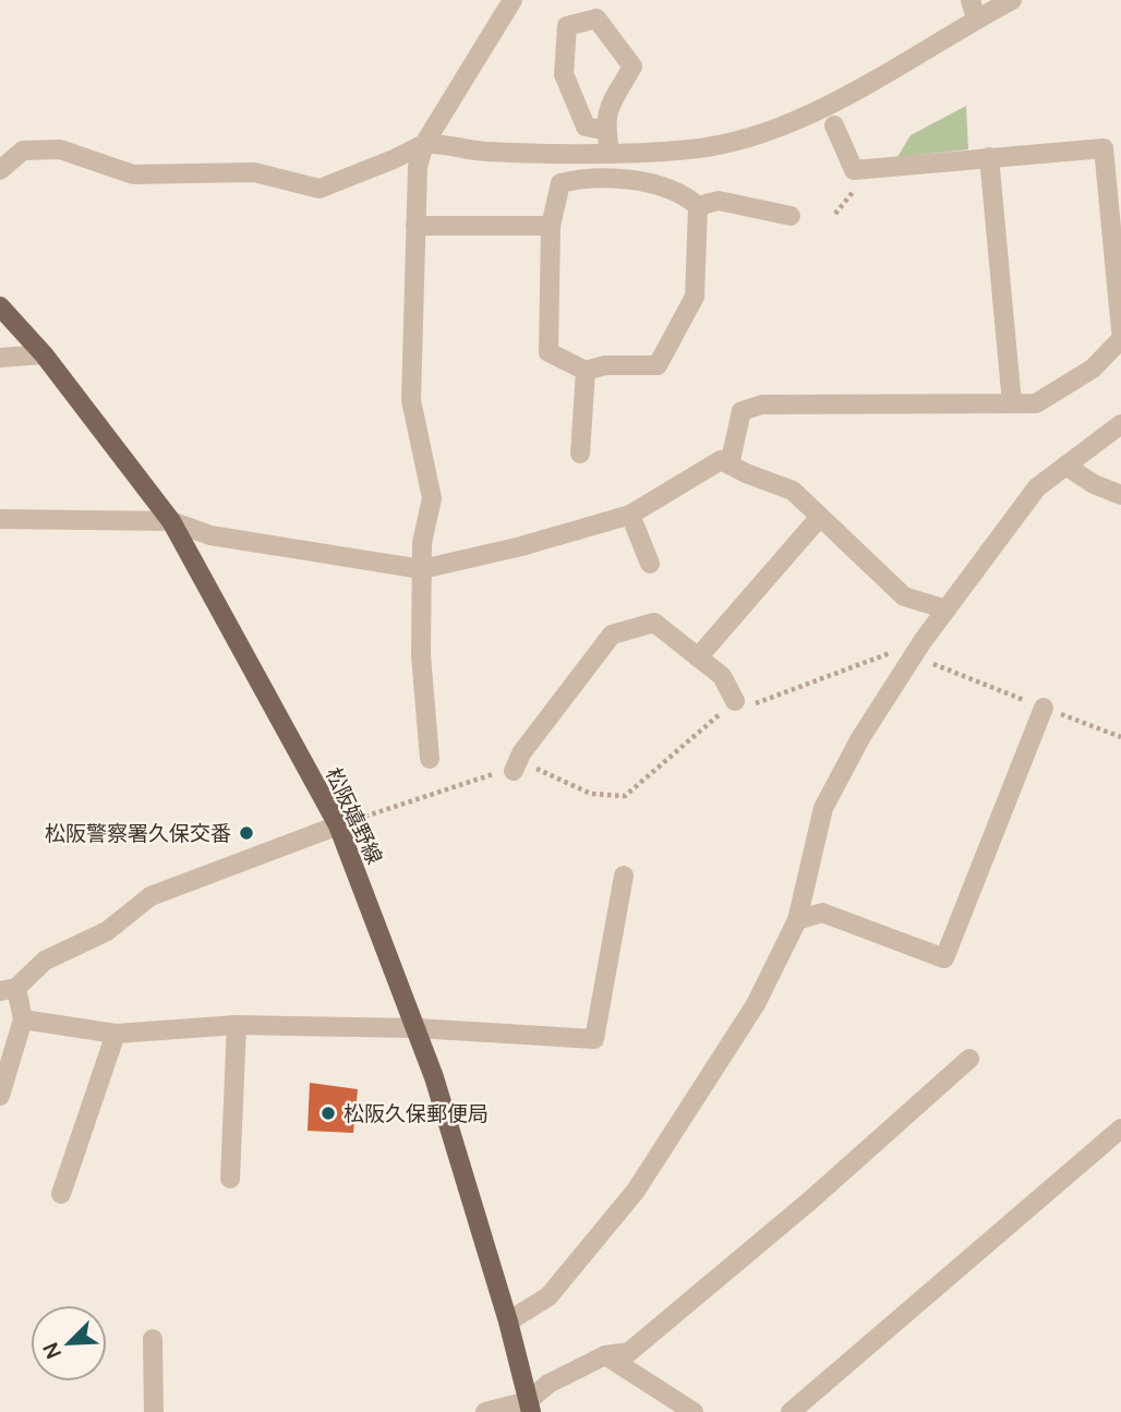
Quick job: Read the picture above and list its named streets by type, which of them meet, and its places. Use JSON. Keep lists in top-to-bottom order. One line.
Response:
{"streets":{"main road":["松阪嬉野線"]},"places":["松阪警察署久保交番","松阪久保郵便局"],"north":"bottom left"}
